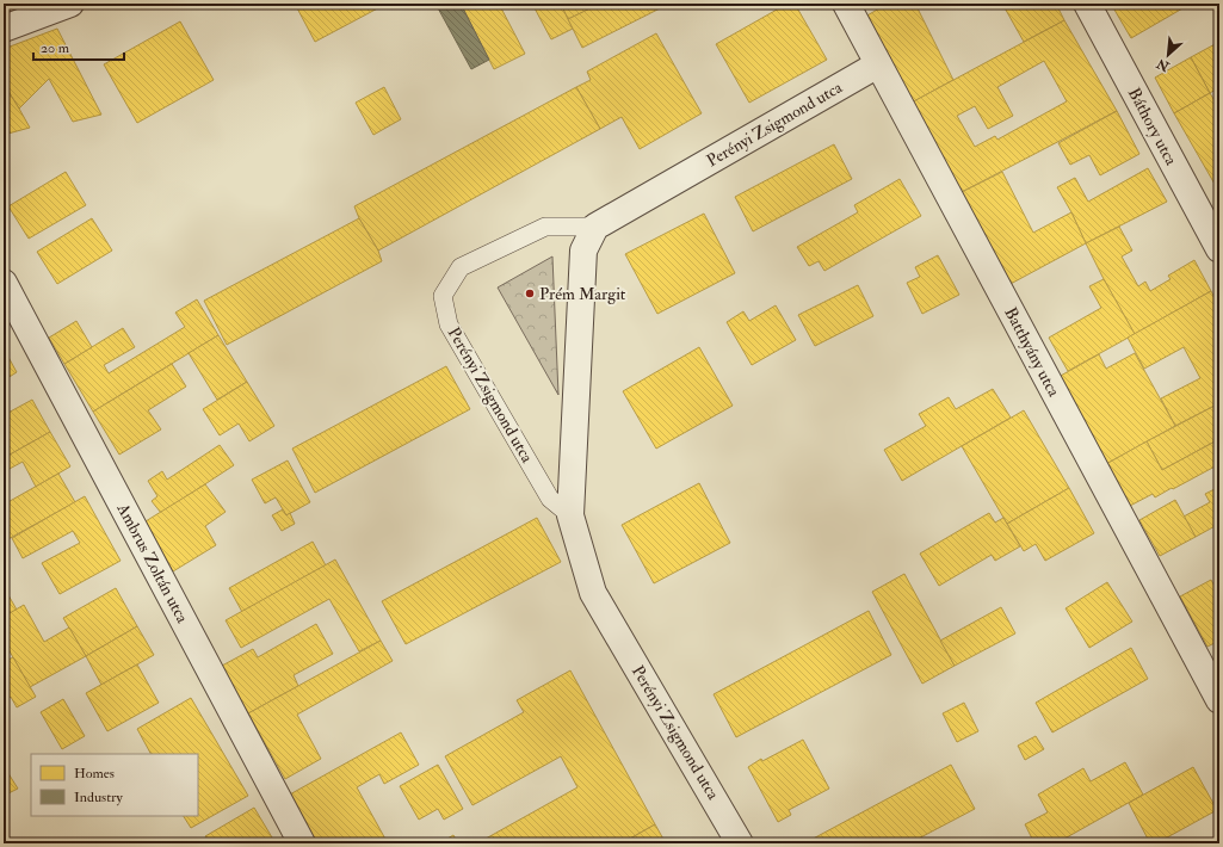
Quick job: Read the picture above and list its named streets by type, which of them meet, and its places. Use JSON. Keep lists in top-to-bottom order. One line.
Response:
{"streets":{"street":["Perényi Zsigmond utca","Báthory utca","Batthyány utca","Ambrus Zoltán utca"]},"crossings":[["Perényi Zsigmond utca","Batthyány utca"]],"places":["Prém Margit"],"legend":["Homes","Industry"],"scale_bar":"20 m","north":"bottom left"}
